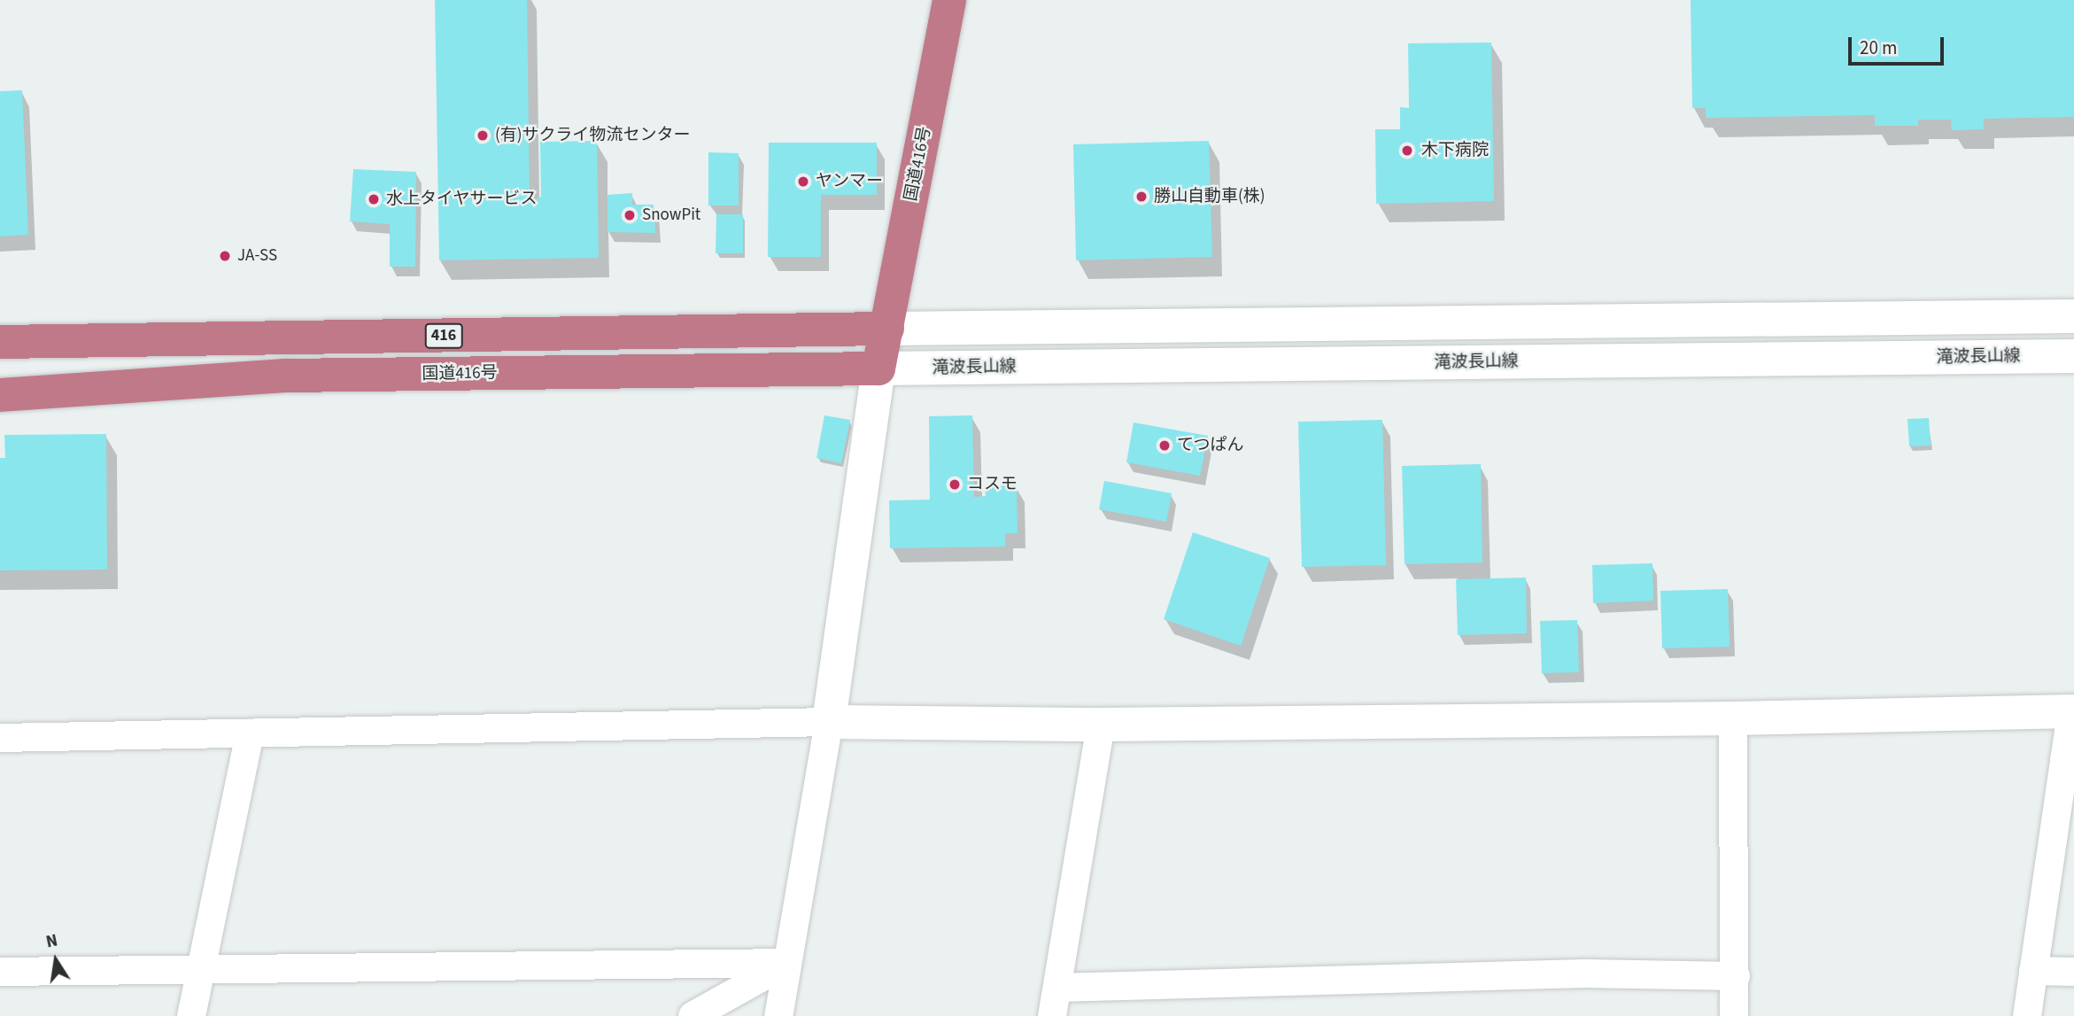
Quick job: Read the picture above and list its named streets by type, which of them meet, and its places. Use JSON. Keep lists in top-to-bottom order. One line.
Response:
{"streets":{"highway":["国道416号","416"],"main road":["滝波長山線"]},"crossings":[["国道416号","416"],["国道416号","滝波長山線"]],"places":["(有)サクライ物流センター","木下病院","ヤンマー","勝山自動車(株)","水上タイヤサービス","SnowPit","JA-SS","てつぱん","コスモ"],"scale_bar":"20 m","north":"top"}
